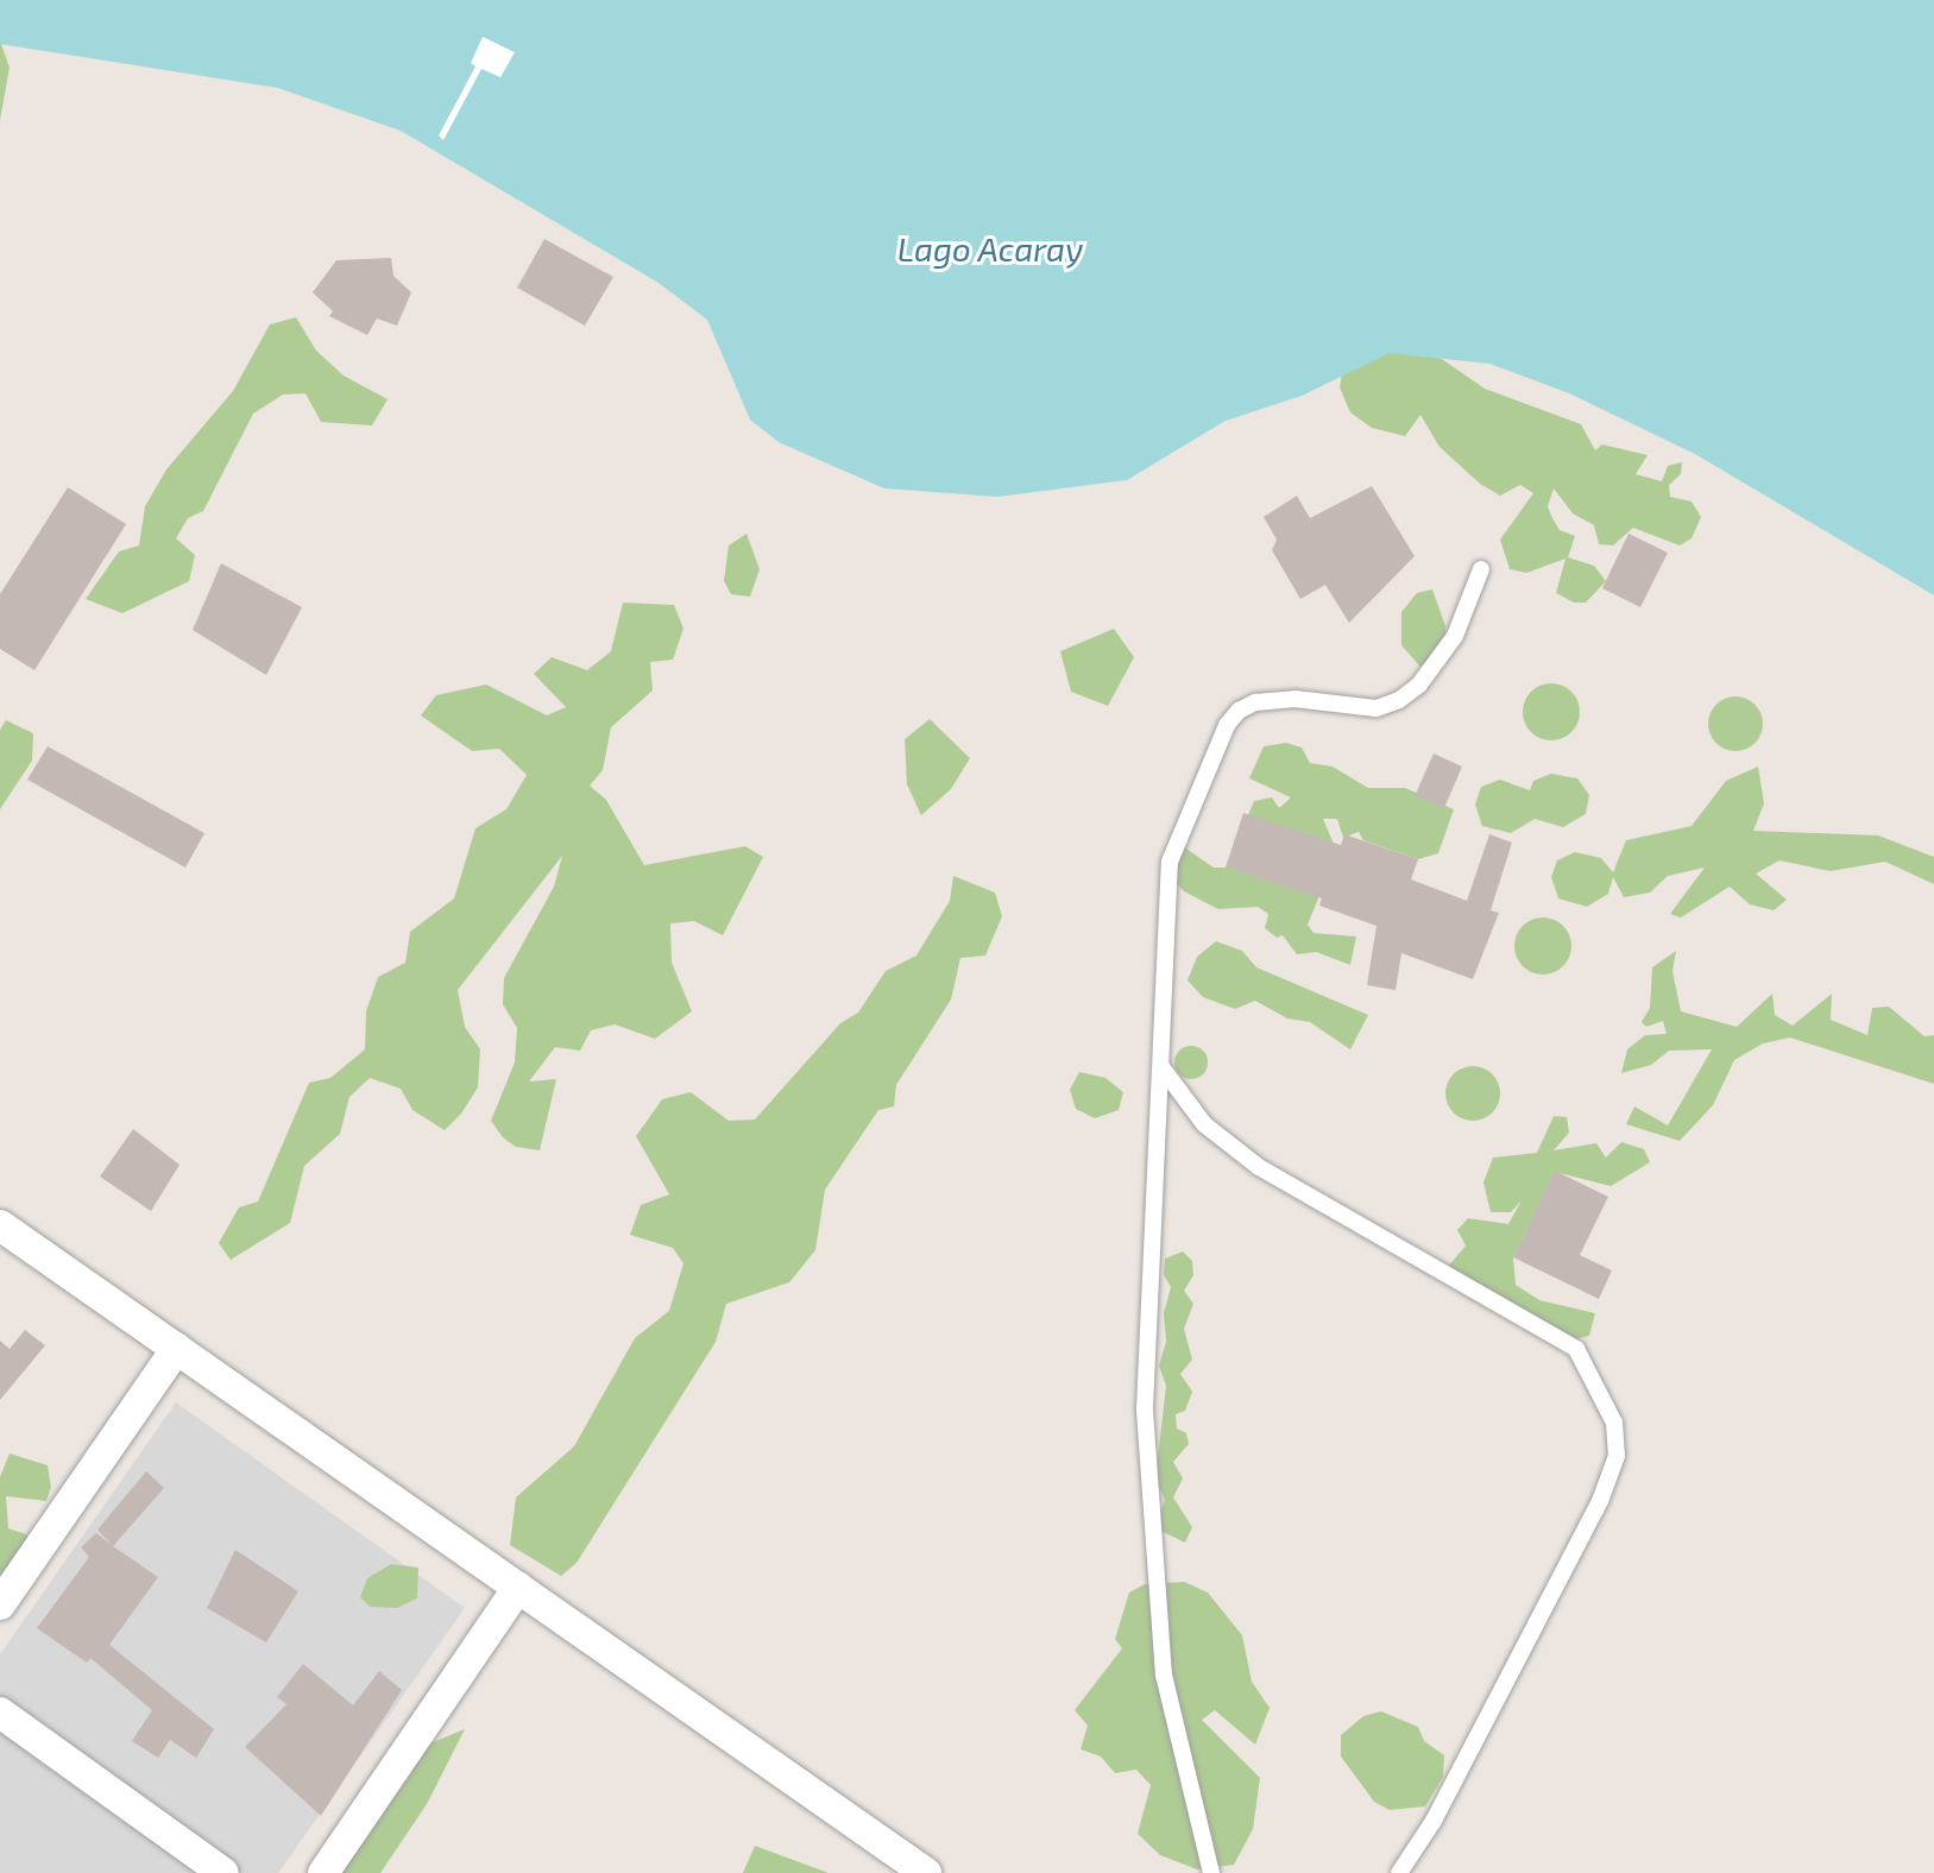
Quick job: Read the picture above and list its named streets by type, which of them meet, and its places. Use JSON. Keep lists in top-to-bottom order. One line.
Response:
{"water":["Lago Acaray"]}
